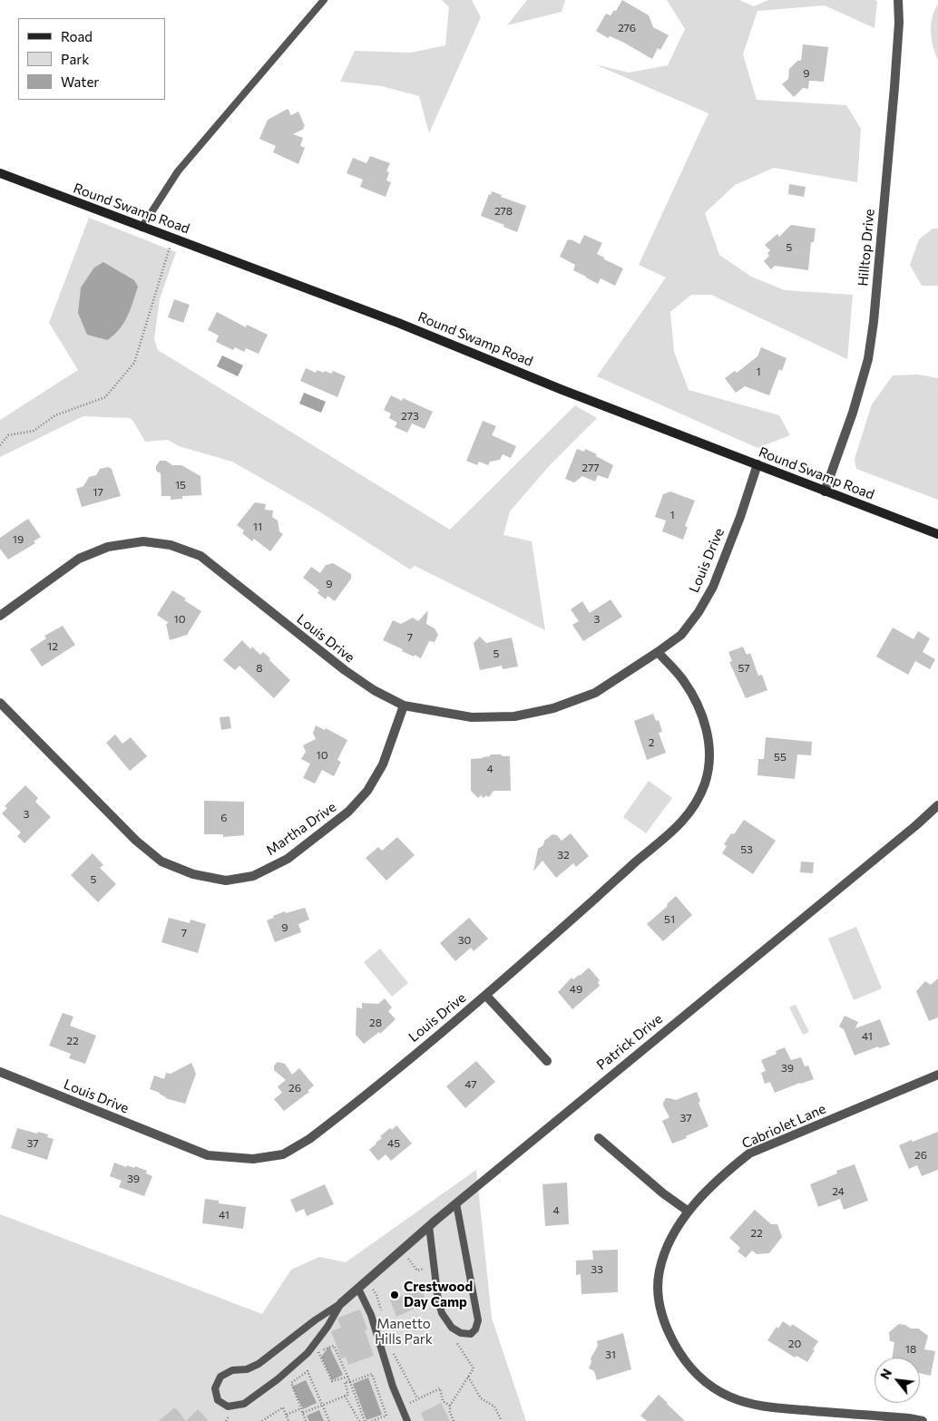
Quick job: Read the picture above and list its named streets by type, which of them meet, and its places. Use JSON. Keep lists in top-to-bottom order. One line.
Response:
{"streets":{"street":["Round Swamp Road","Hilltop Drive","Louis Drive","Martha Drive","Patrick Drive","Cabriolet Lane"]},"crossings":[["Round Swamp Road","Hilltop Drive"],["Round Swamp Road","Louis Drive"],["Louis Drive","Martha Drive"]],"parks":["Manetto Hills Park"],"places":["Crestwood Day Camp"],"house_numbers":["276","9","278","5","1","273","277","15","17","1","11","19","9","10","3","7","12","5","8","57","2","10","55","4","3","6","53","32","5","51","9","7","30","49","28","41","22","39","47","26","37","37","45","26","39","24","4","41","22","33","20","18","31"],"legend":["Road","Park","Water"],"north":"top left"}
